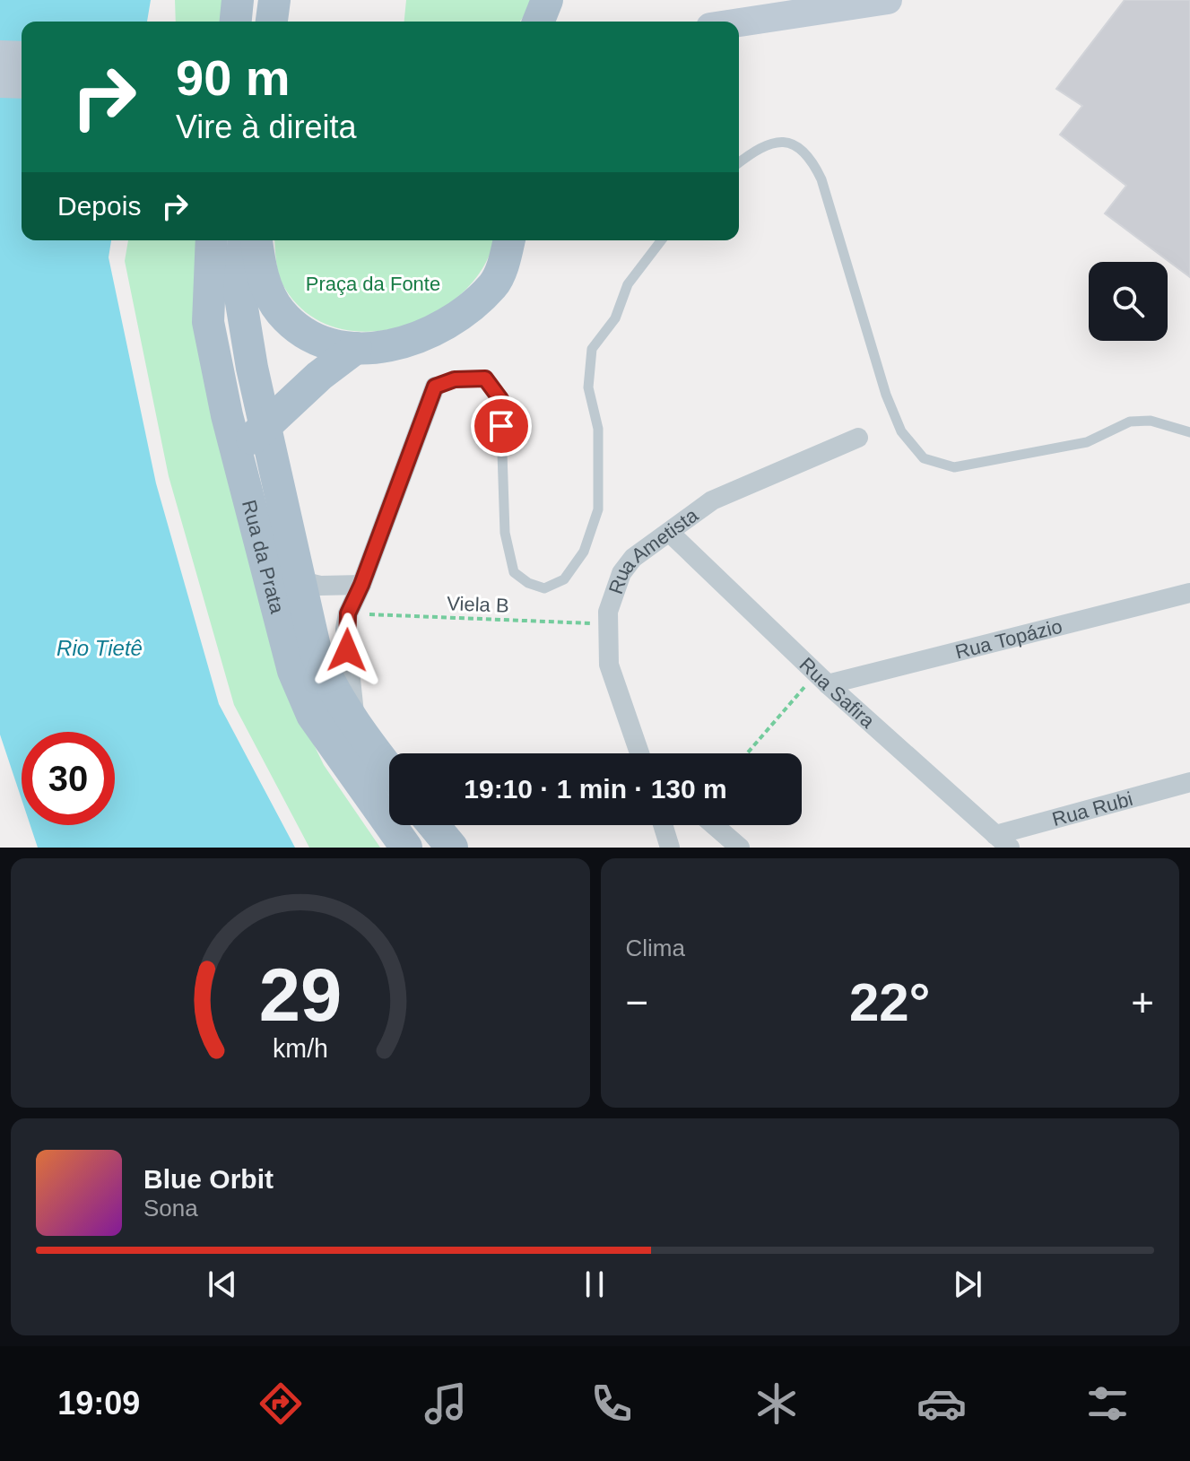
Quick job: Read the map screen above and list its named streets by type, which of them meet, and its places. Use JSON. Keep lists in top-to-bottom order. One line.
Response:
{"streets":{"main road":["Rua da Prata"],"street":["Rua Ametista","Rua Topázio","Rua Safira","Rua Rubi"],"path":["Viela B"]},"crossings":[["Rua Ametista","Viela B"],["Rua Ametista","Rua Safira"],["Rua Topázio","Rua Safira"],["Rua Safira","Rua Rubi"]],"water":["Rio Tietê"],"parks":["Praça da Fonte"],"page":{"turn":["90 m","Vire à direita"],"then":"Depois","limit":"30","trip":"19:10 · 1 min · 130 m","tile":"Clima","heat":["−","22°","+"],"song":["Blue Orbit","Sona"],"tabs":"19:09","gauge":["29","km/h"]}}
